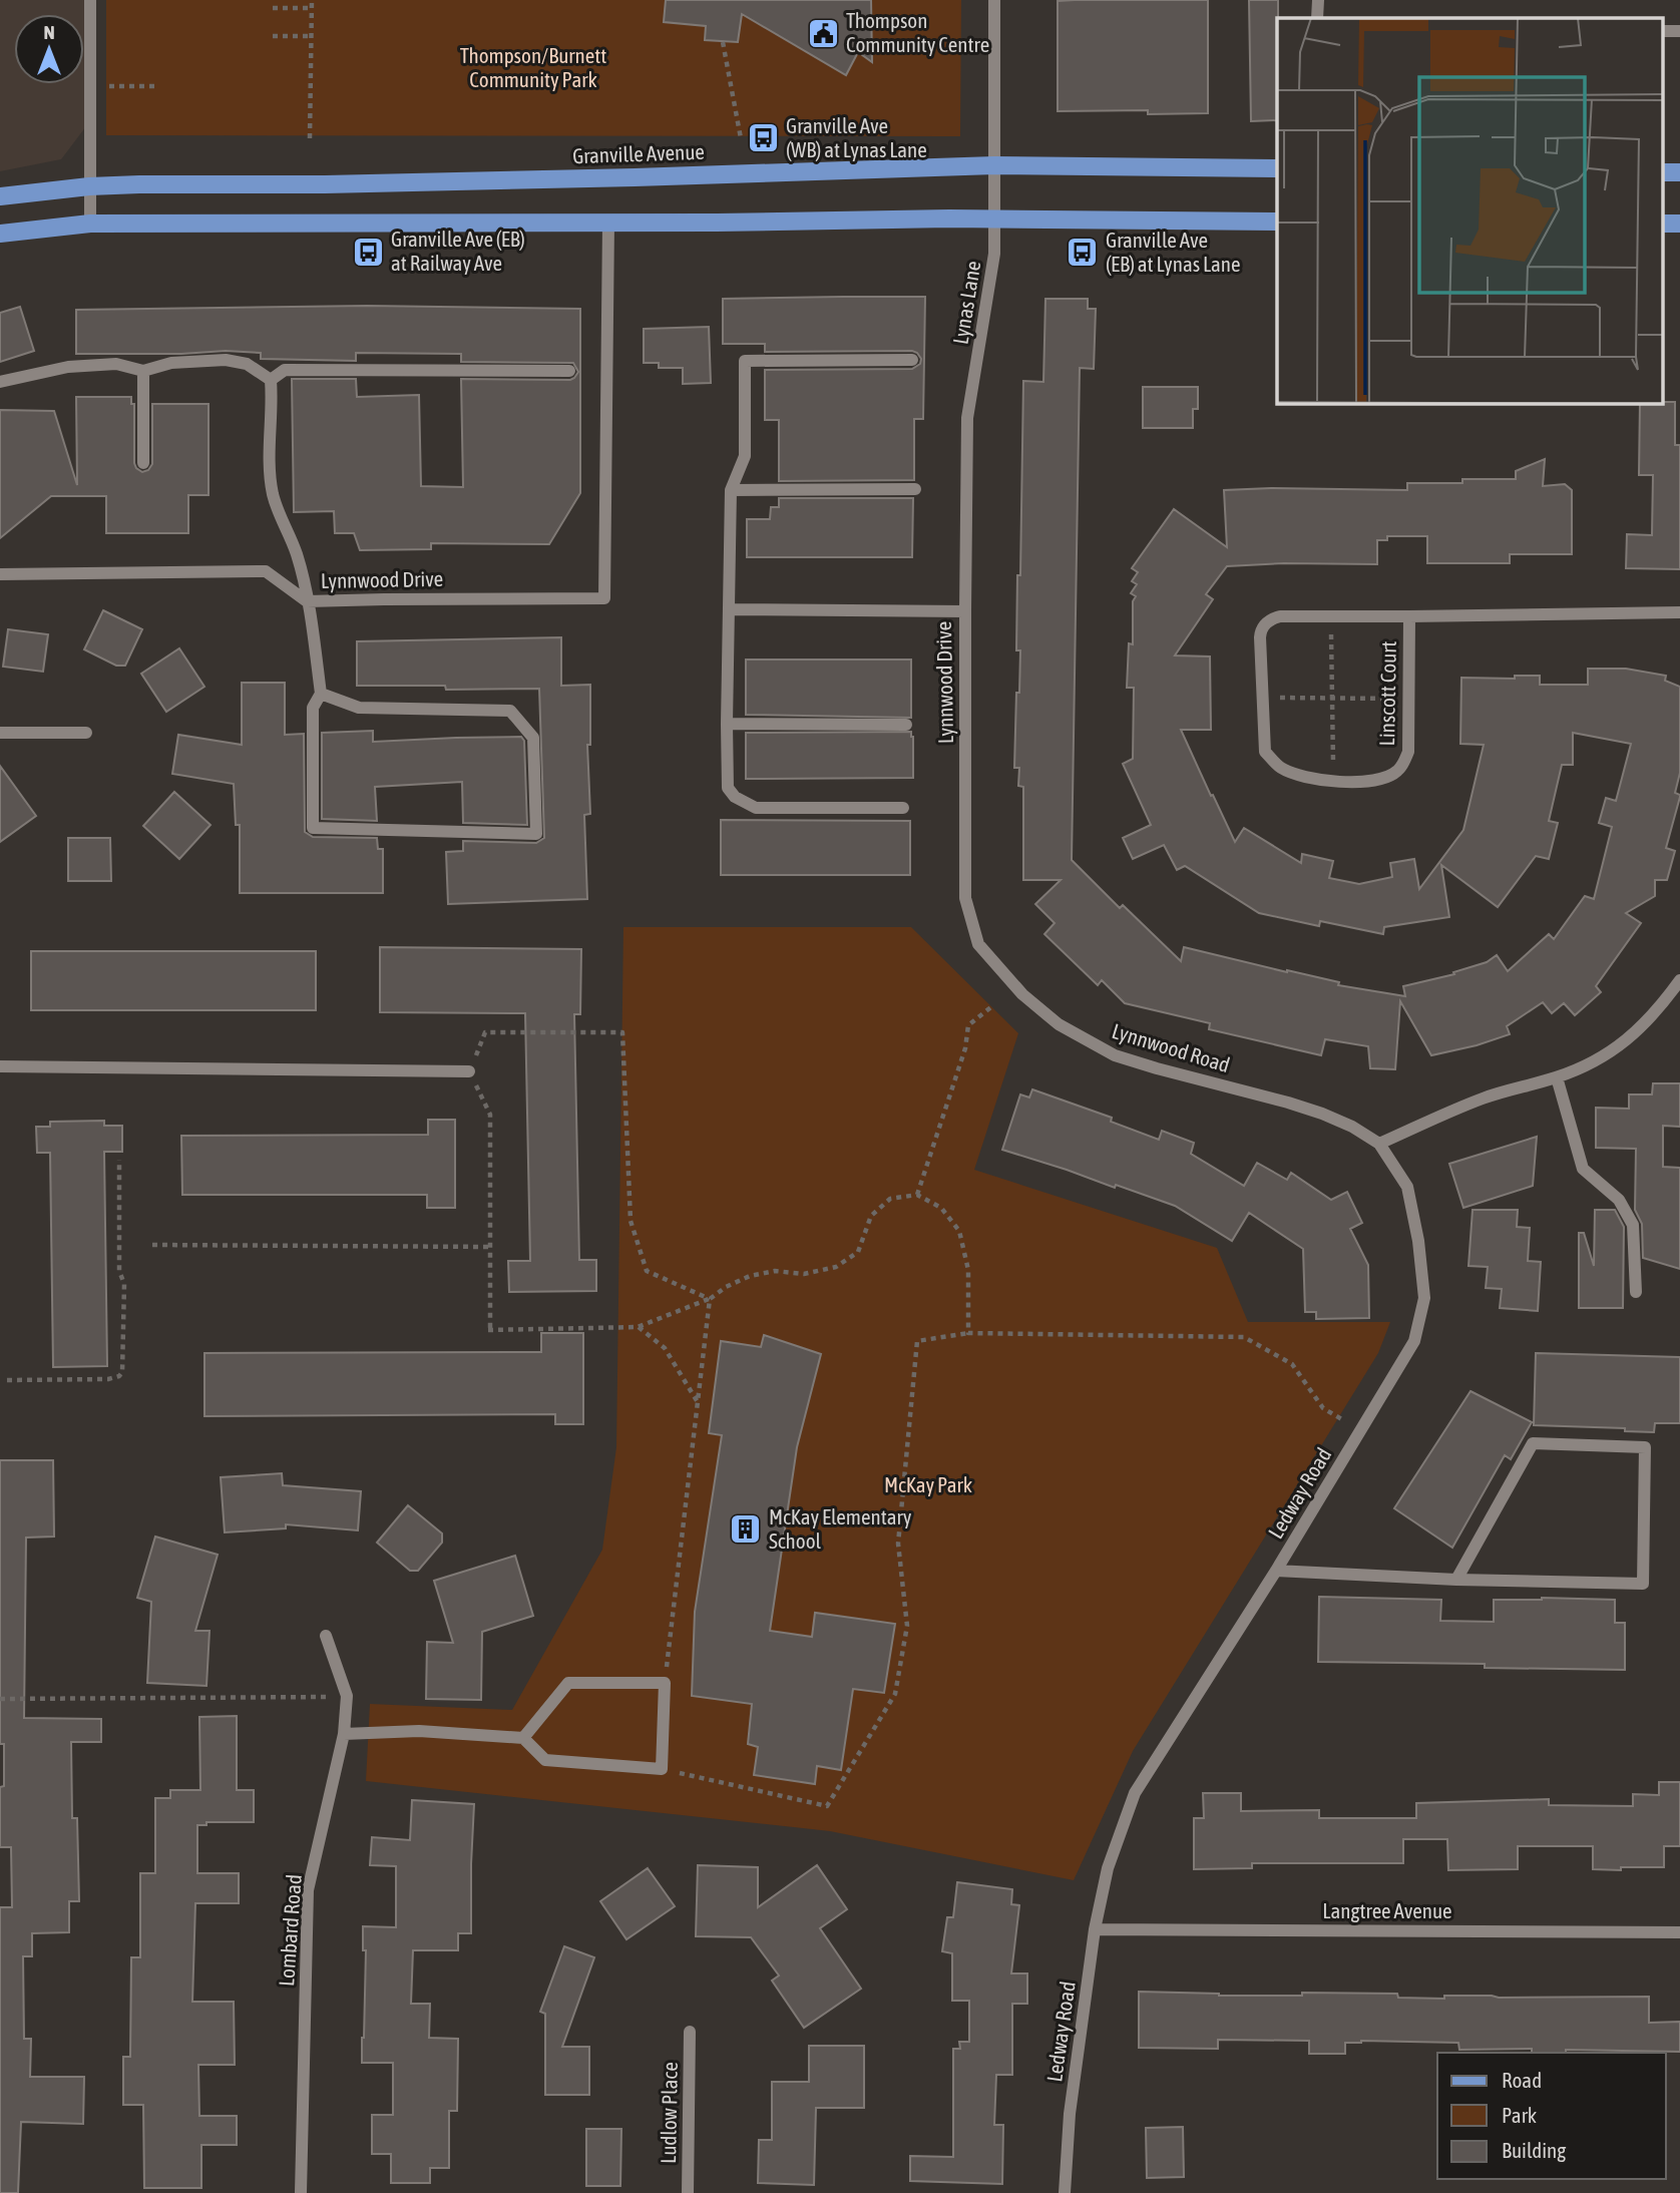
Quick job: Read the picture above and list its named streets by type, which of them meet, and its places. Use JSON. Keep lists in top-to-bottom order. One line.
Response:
{"streets":{"main road":["Granville Avenue"],"street":["Lynas Lane","Lynnwood Drive","Linscott Court","Lynnwood Road","Ledway Road","Langtree Avenue","Lombard Road","Ludlow Place"]},"crossings":[["Granville Avenue","Lynas Lane"],["Lynas Lane","Lynnwood Drive"],["Lynnwood Drive","Lynnwood Road"],["Lynnwood Road","Ledway Road"],["Ledway Road","Langtree Avenue"]],"parks":["Thompson/Burnett Community Park","McKay Park"],"places":{"public building":["Thompson Community Centre"],"bus stop":["Granville Ave (WB) at Lynas Lane","Granville Ave (EB) at Railway Ave","Granville Ave (EB) at Lynas Lane"],"building":["McKay Elementary School"]},"legend":["Road","Park","Building"],"north":"top"}
